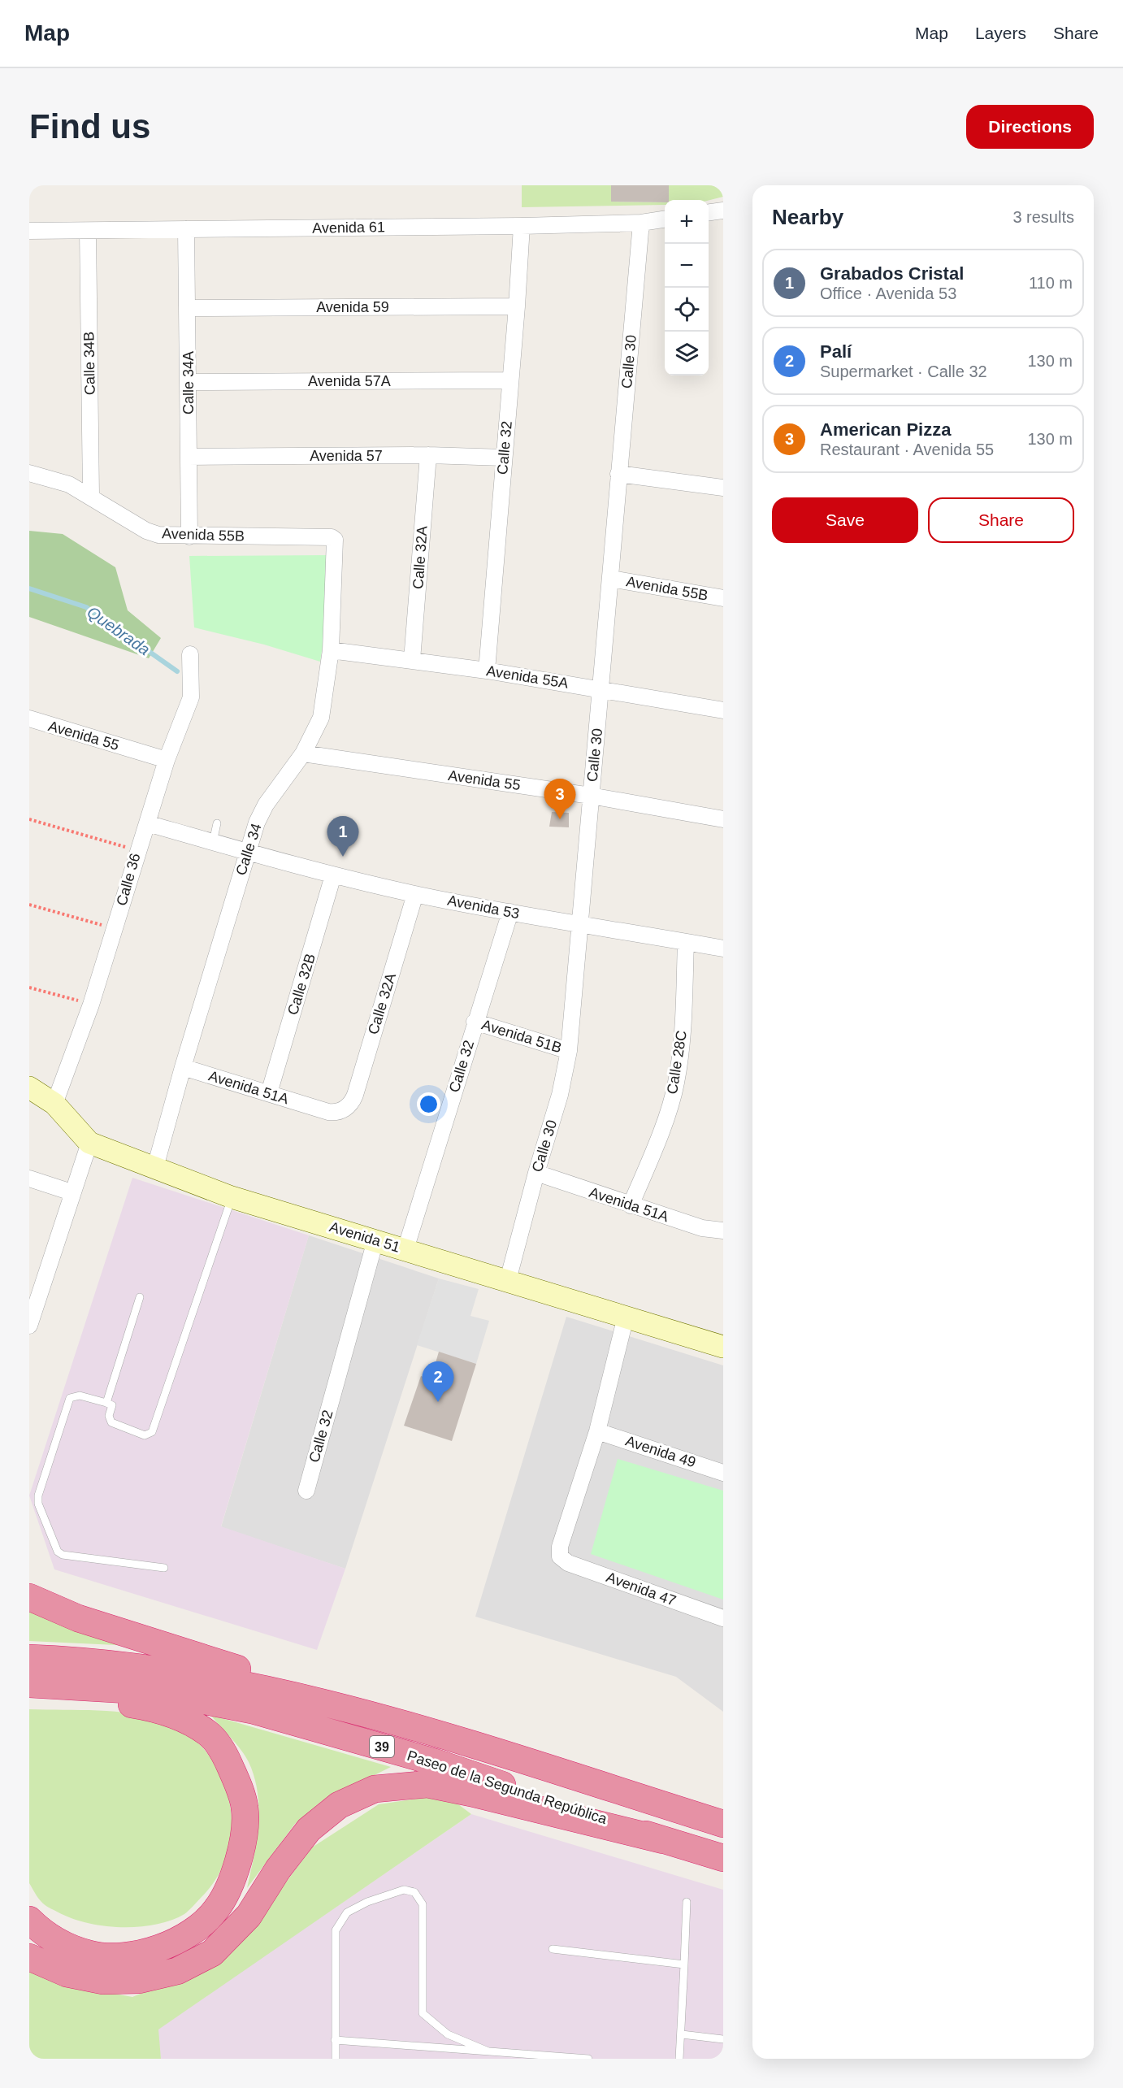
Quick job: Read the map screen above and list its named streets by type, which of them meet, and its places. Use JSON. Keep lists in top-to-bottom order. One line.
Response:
{"streets":{"highway":["39","Paseo de la Segunda República"],"street":["Avenida 61","Avenida 59","Calle 30","Calle 34B","Avenida 57A","Calle 34A","Calle 32","Avenida 57","Avenida 55B","Calle 32A","Avenida 55A","Avenida 55","Calle 34","Calle 36","Avenida 53","Calle 32B","Avenida 51B","Calle 28C","Avenida 51A","Avenida 51","Avenida 49","Avenida 47"]},"crossings":[["Avenida 61","Calle 30"],["Avenida 61","Calle 34B"],["Avenida 61","Calle 34A"],["Avenida 61","Calle 32"],["Avenida 59","Calle 34A"],["Avenida 59","Calle 32"],["Calle 30","Avenida 55B"],["Calle 30","Avenida 55A"],["Calle 30","Avenida 55"],["Calle 30","Avenida 53"],["Calle 30","Avenida 51B"],["Calle 30","Avenida 51A"],["Calle 30","Avenida 51"],["Calle 34B","Avenida 55B"],["Avenida 57A","Calle 34A"],["Avenida 57A","Calle 32"],["Calle 34A","Avenida 57"],["Calle 34A","Avenida 55B"],["Calle 32","Avenida 57"],["Calle 32","Avenida 55A"],["Calle 32","Avenida 53"],["Calle 32","Avenida 51B"],["Calle 32","Avenida 51"],["Avenida 57","Calle 32A"],["Avenida 55B","Calle 34"],["Calle 32A","Avenida 55A"],["Calle 32A","Avenida 53"],["Calle 32A","Avenida 51A"],["Avenida 55A","Calle 34"],["Avenida 55","Calle 34"],["Avenida 55","Calle 36"],["Calle 34","Avenida 53"],["Calle 34","Avenida 51A"],["Calle 34","Avenida 51"],["Calle 36","Avenida 53"],["Calle 36","Avenida 51"],["Avenida 53","Calle 32B"],["Avenida 53","Calle 28C"],["Calle 32B","Avenida 51A"],["Calle 28C","Avenida 51A"],["Avenida 49","Avenida 47"]],"water":["Quebrada"],"page":{"header":"Map","nav":["Map","Layers","Share"],"buttons":["Directions",["Save","Share"]],"title":"Find us","heading":["Nearby","3 results"],"map_buttons":["+","−"],"list":[{"mark":"1","name":"Grabados Cristal","note":"Office · Avenida 53","value":"110 m"},{"mark":"2","name":"Palí","note":"Supermarket · Calle 32","value":"130 m"},{"mark":"3","name":"American Pizza","note":"Restaurant · Avenida 55","value":"130 m"}],"pins":["3","1","2"]}}
